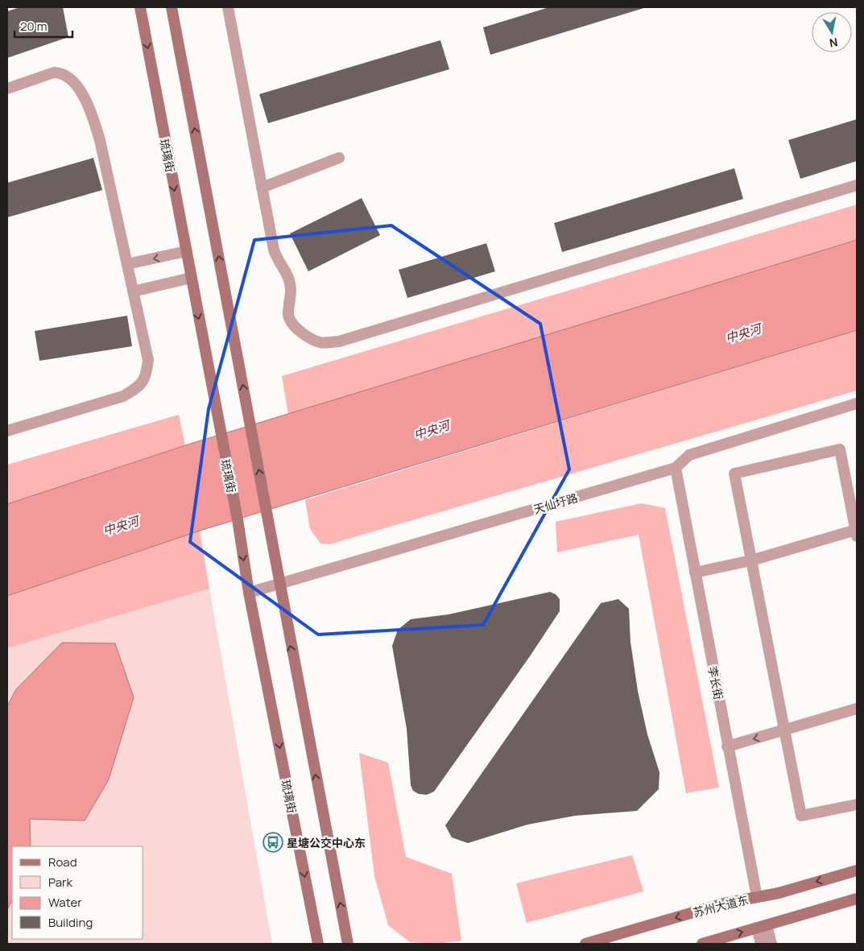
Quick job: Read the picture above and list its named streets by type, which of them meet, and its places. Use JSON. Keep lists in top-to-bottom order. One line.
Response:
{"streets":{"main road":["琉璃街","苏州大道东"],"street":["天仙圩路","李长街"]},"crossings":[["琉璃街","天仙圩路"],["天仙圩路","李长街"],["李长街","苏州大道东"]],"water":["中央河"],"places":{"bus stop":["星塘公交中心东"]},"legend":["Road","Park","Water","Building"],"scale_bar":"20 m","north":"bottom"}
